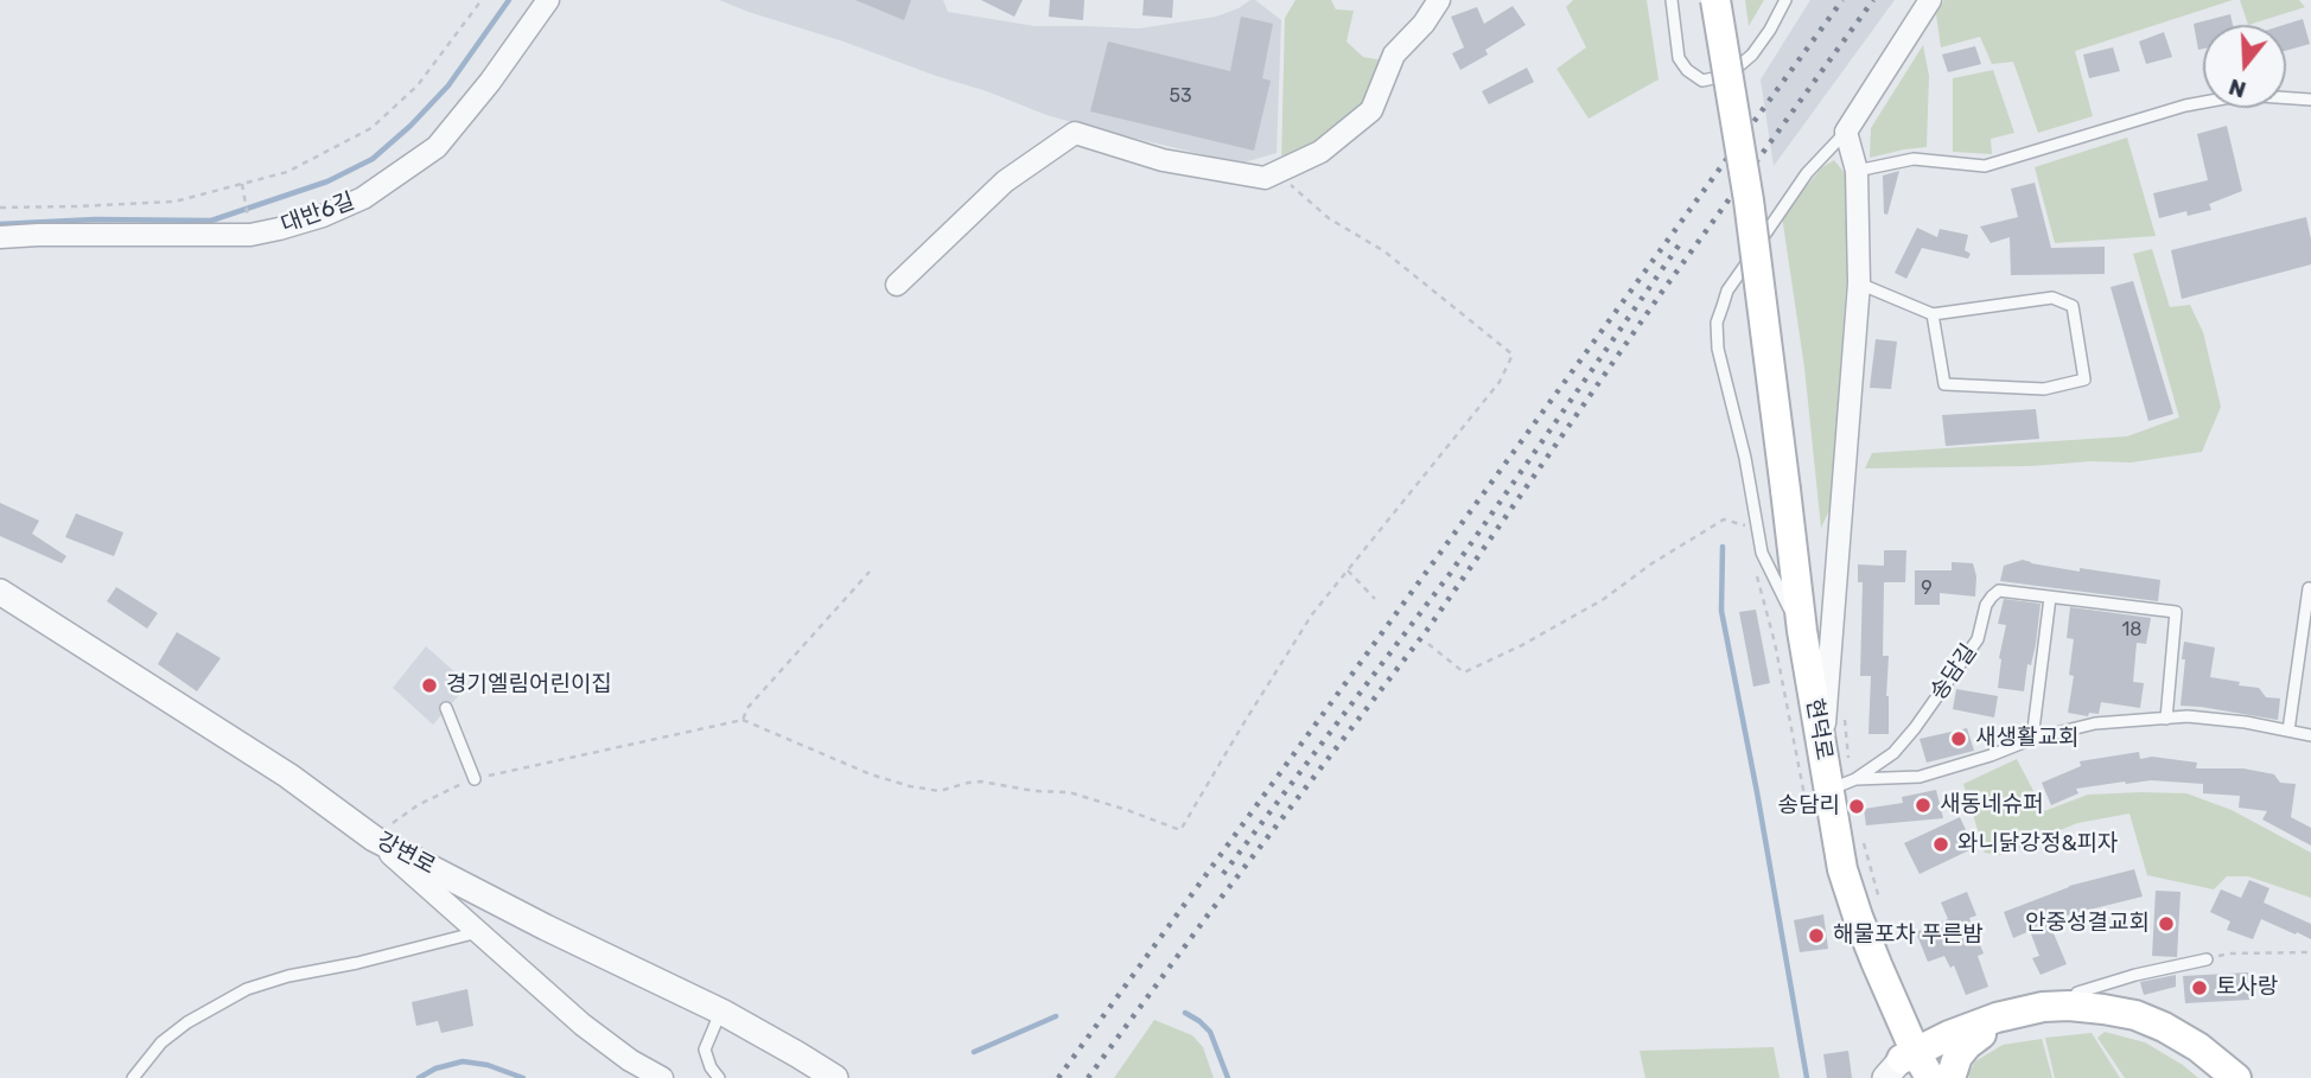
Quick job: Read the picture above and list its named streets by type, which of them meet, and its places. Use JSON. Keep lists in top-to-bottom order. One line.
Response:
{"streets":{"main road":["현덕로"],"street":["대반6길","강변로"],"lane":["송담길"]},"crossings":[["송담길","현덕로"]],"places":["경기엘림어린이집","새생활교회","새동네슈퍼","송담리","와니닭강정&피자","안중성결교회","해물포차 푸른밤","토사랑"],"house_numbers":["53","9","18"],"north":"bottom"}
